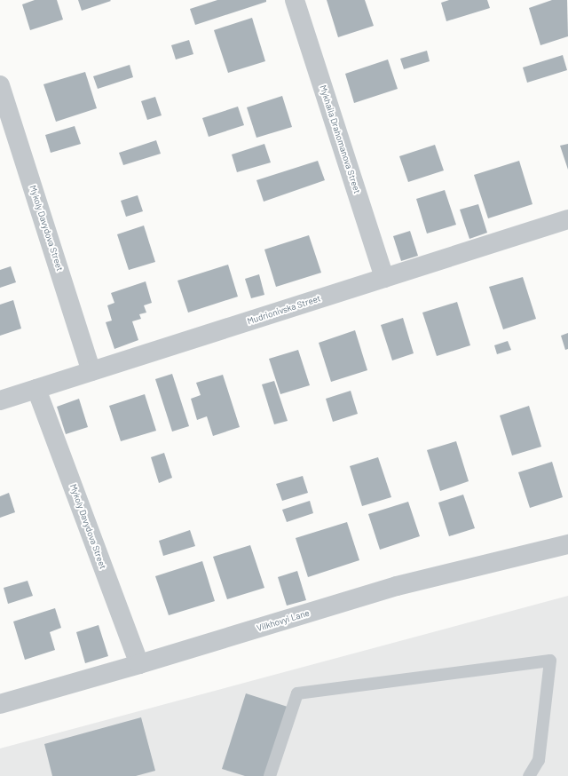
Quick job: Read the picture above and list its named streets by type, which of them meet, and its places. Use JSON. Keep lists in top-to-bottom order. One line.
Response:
{"streets":{"street":["Mykhaila Drahomanova Street","Mykoly Davydova Street","Mudrionivska Street","Vilkhovyi Lane"]},"crossings":[["Mykhaila Drahomanova Street","Mudrionivska Street"],["Mykoly Davydova Street","Mudrionivska Street"],["Mykoly Davydova Street","Vilkhovyi Lane"]]}
